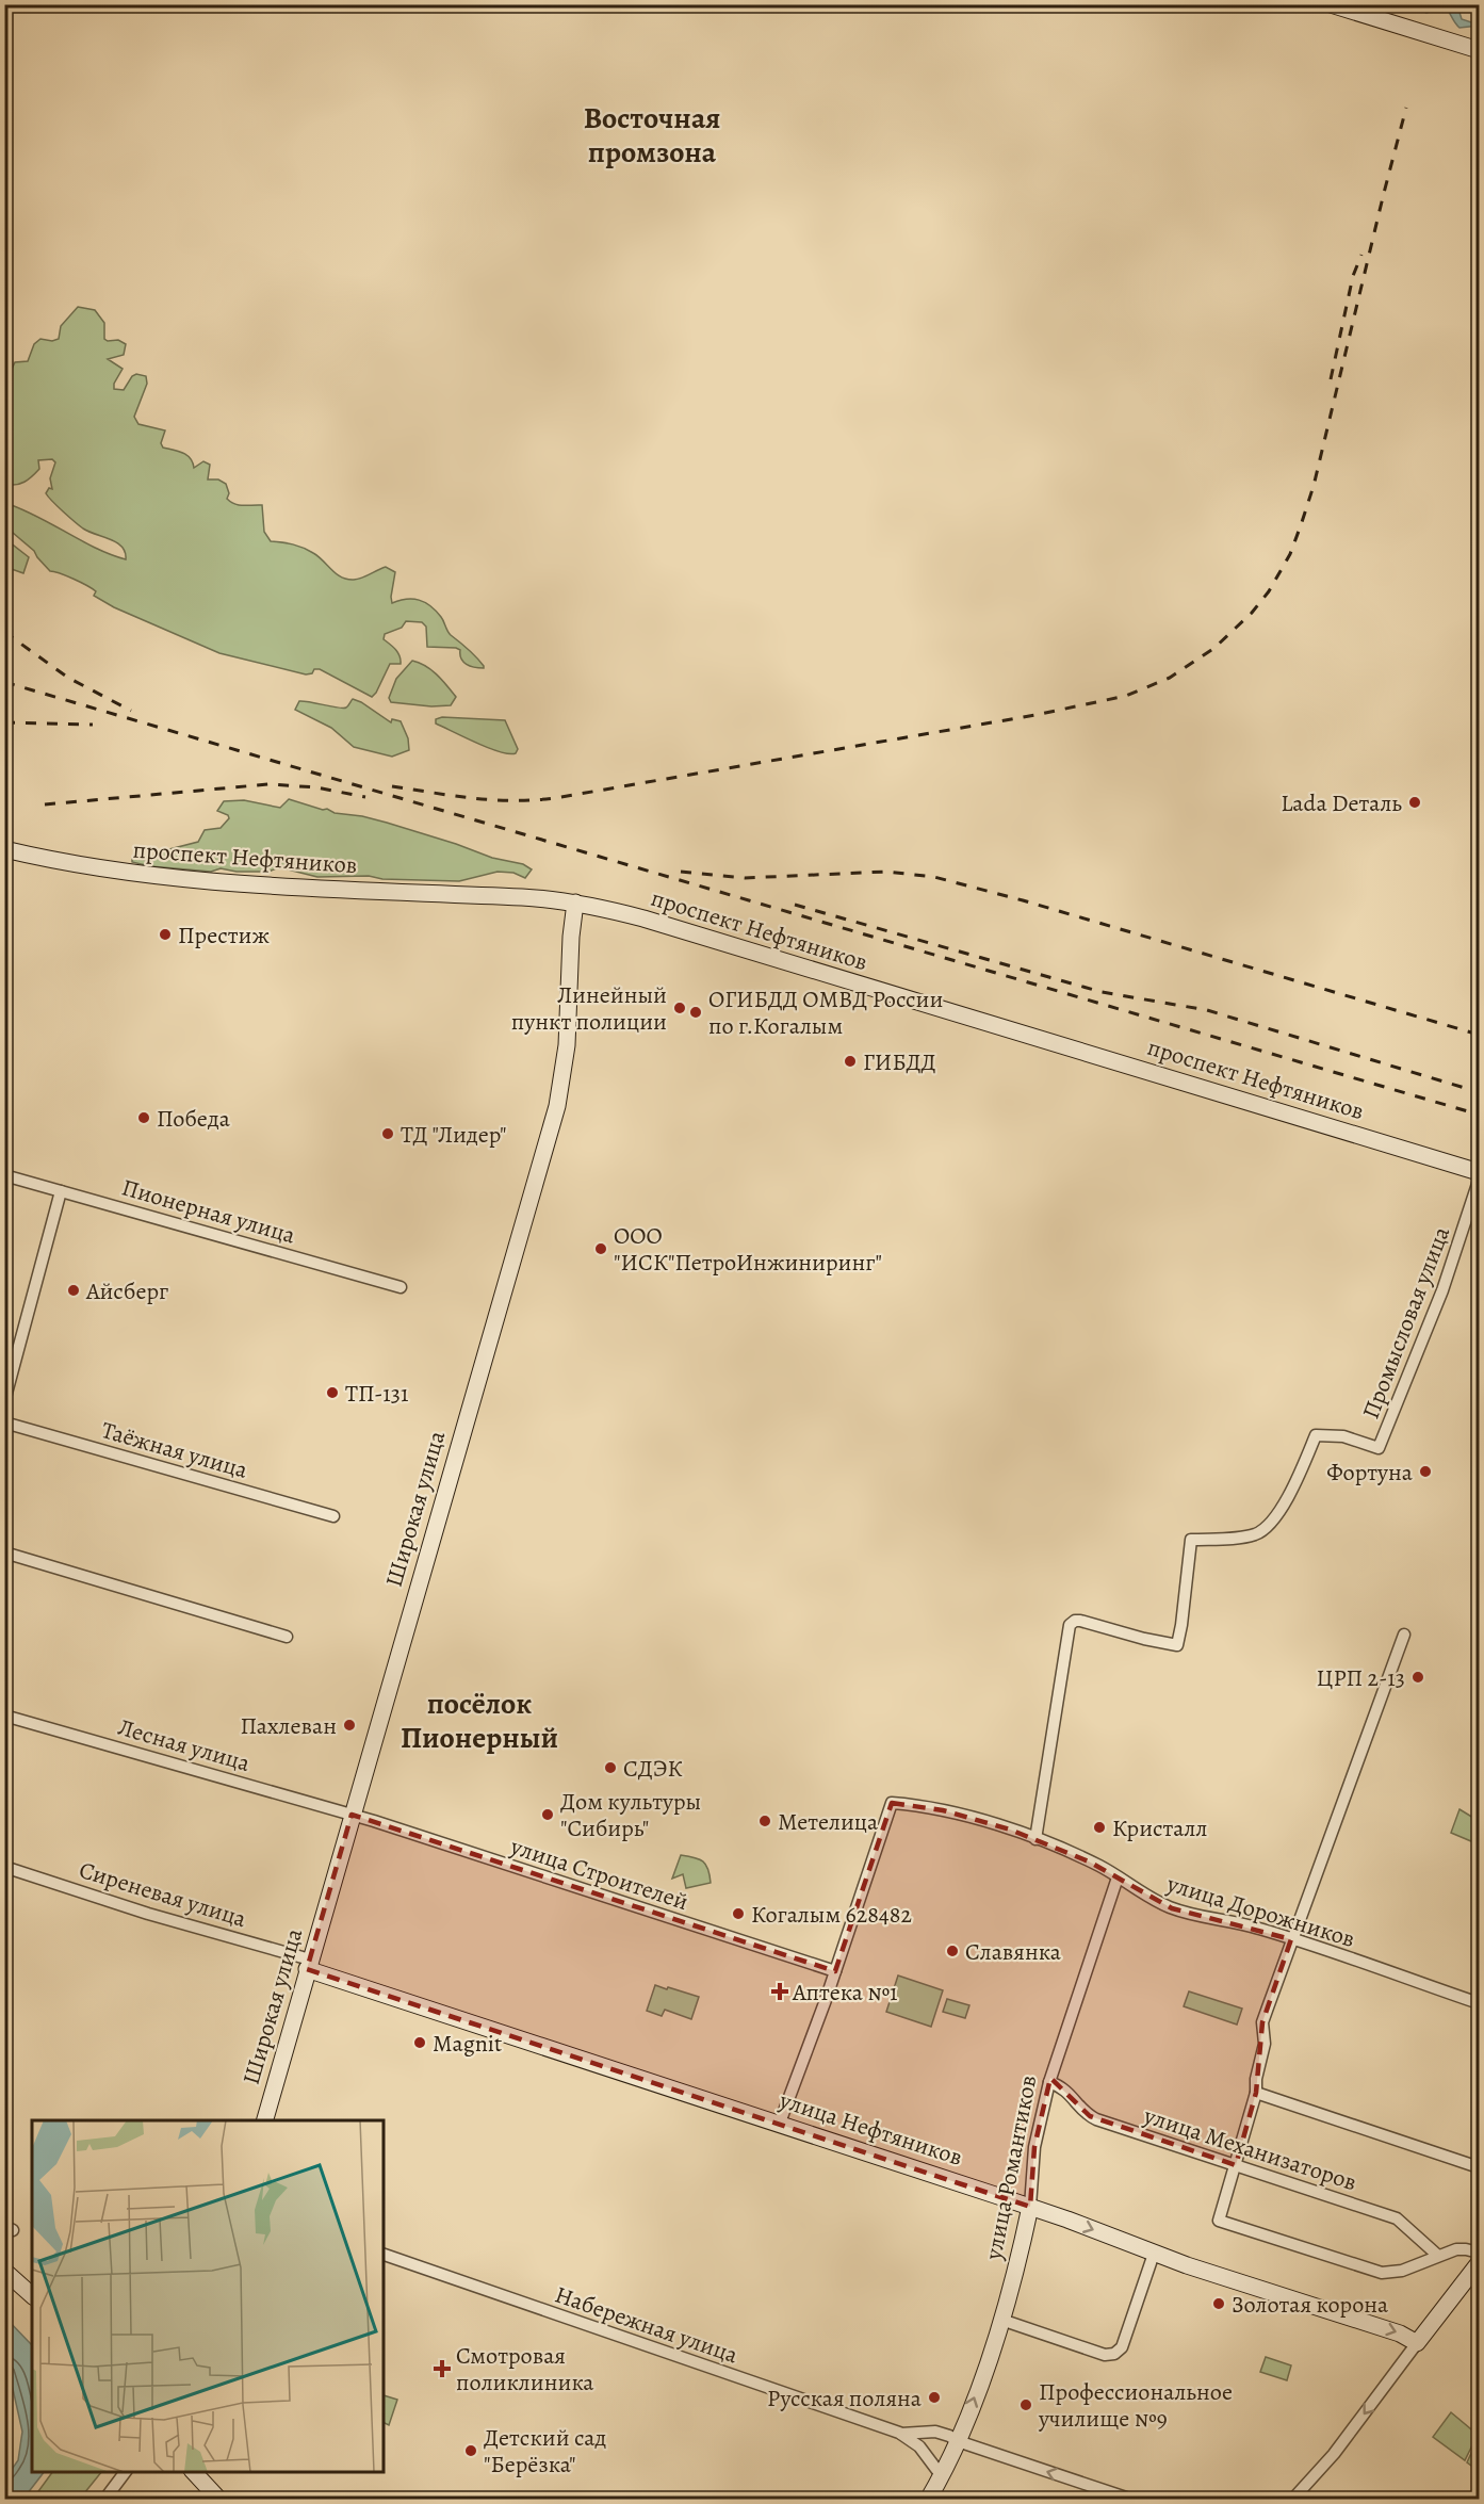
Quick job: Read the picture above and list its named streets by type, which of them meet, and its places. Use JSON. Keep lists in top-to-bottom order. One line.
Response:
{"streets":{"street":["проспект Нефтяников","Пионерная улица","Промысловая улица","Таёжная улица","Широкая улица","Лесная улица","улица Строителей","Сиреневая улица","улица Дорожников","улица Нефтяников","улица Механизаторов","улица Романтиков","Набережная улица"]},"crossings":[["проспект Нефтяников","Широкая улица"],["Промысловая улица","улица Дорожников"],["Широкая улица","Лесная улица"],["Широкая улица","улица Строителей"],["Широкая улица","Сиреневая улица"],["Широкая улица","улица Нефтяников"],["Лесная улица","улица Строителей"],["улица Строителей","улица Дорожников"],["Сиреневая улица","улица Нефтяников"],["улица Дорожников","улица Романтиков"],["улица Нефтяников","улица Романтиков"],["улица Механизаторов","улица Романтиков"],["улица Романтиков","Набережная улица"]],"districts":["Восточная промзона","посёлок Пионерный"],"places":{"other":["Lada Dеталь","Престиж","Линейный пункт полиции","ОГИБДД ОМВД России по г.Когалым","ГИБДД","Победа","ТД \"Лидер\"","ООО \"ИСК\"ПетроИнжиниринг\"","Айсберг","ТП-131","Фортуна","ЦРП 2-13","Пахлеван","СДЭК","Дом культуры \"Сибирь\"","Метелица","Кристалл","Когалым 628482","Славянка","Magnit","Золотая корона","Русская поляна","Профессиональное училище №9","Детский сад \"Берёзка\""],"health":["Аптека №1","Смотровая поликлиника"]}}
